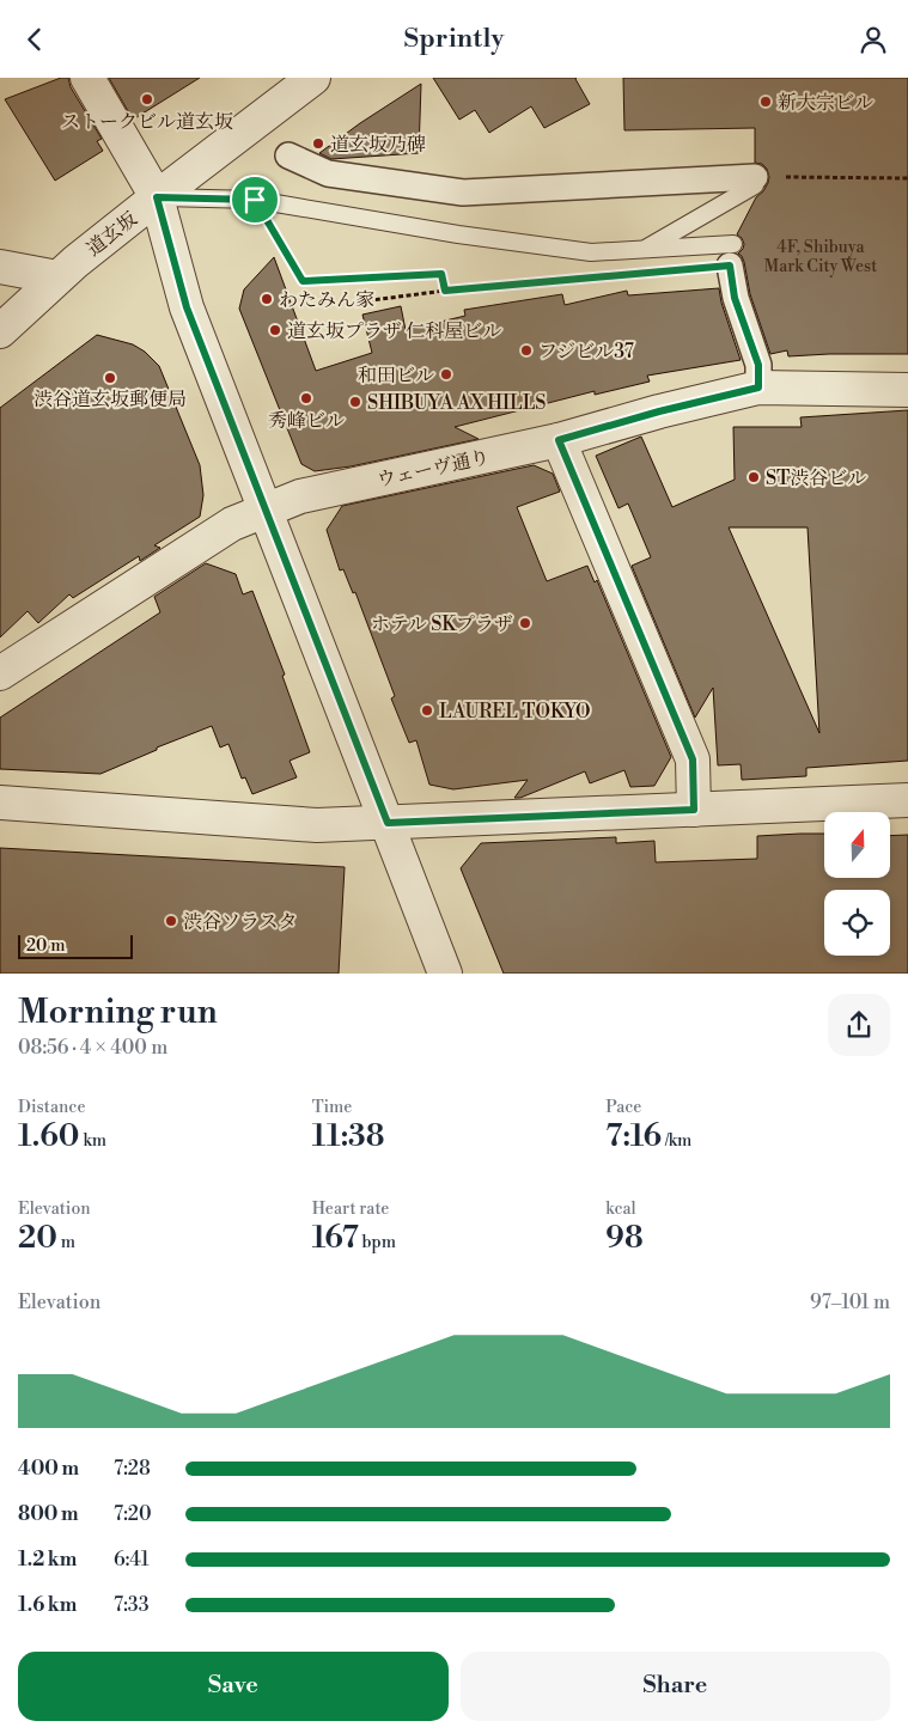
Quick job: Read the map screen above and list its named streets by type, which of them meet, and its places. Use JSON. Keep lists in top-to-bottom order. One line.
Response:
{"streets":{"street":["道玄坂","ウェーヴ通り"]},"places":["ストークビル道玄坂","新大宗ビル","道玄坂乃碑","わたみん家","道玄坂プラザ 仁科屋ビル","フジビル37","和田ビル","渋谷道玄坂郵便局","秀峰ビル","SHIBUYA AX HILLS","ST渋谷ビル","ホテル SKプラザ","LAUREL TOKYO","渋谷ソラスタ"],"house_numbers":["4F, Shibuya Mark City West"],"scale_bar":"20 m","north":"top","page":{"header":"Sprintly","scale":"20 m","heading":["Morning run","08:56 · 4 × 400 m"],"stats":[["Distance","1.60 km"],["Time","11:38"],["Pace","7:16 /km"],["Elevation","20 m"],["Heart rate","167 bpm"],["kcal","98"]],"chart":["Elevation","97–101 m"],"list":[{"name":"400 m","note":"7:28"},{"name":"800 m","note":"7:20"},{"name":"1.2 km","note":"6:41"},{"name":"1.6 km","note":"7:33"}],"buttons":["Save","Share"]}}
